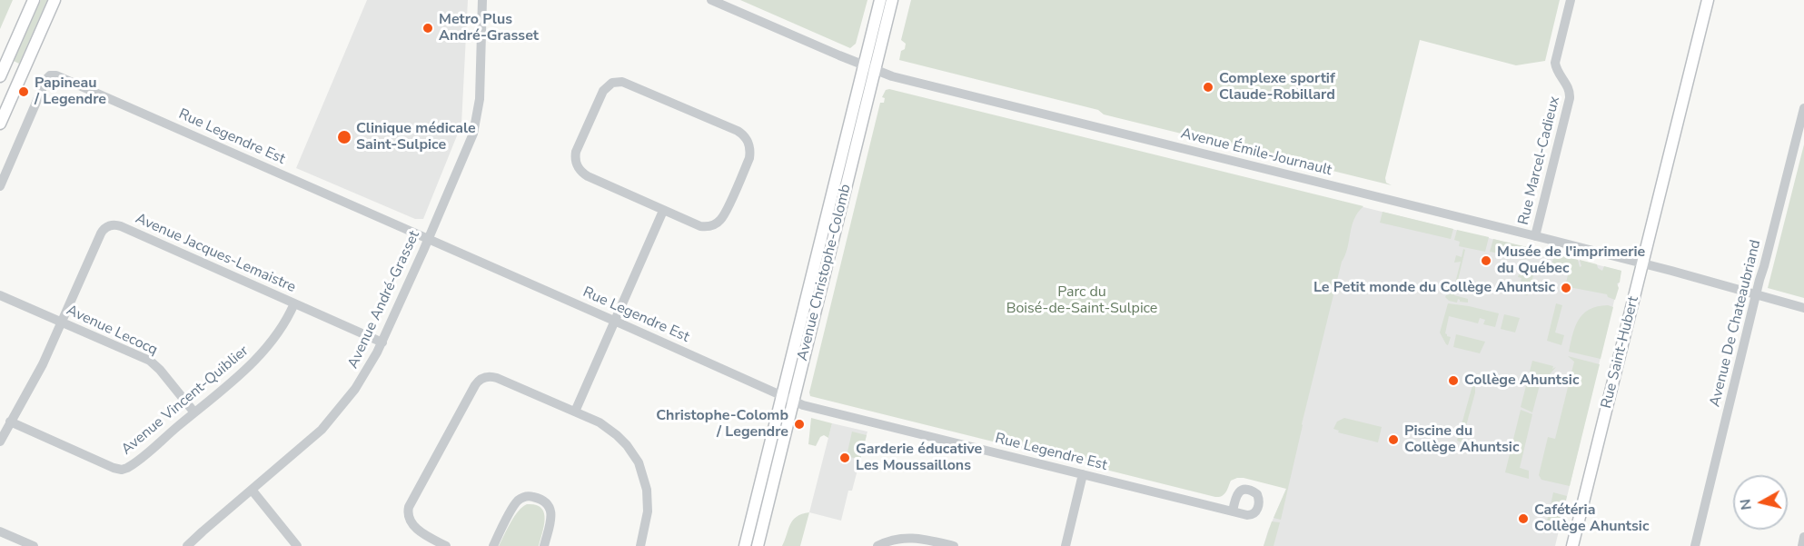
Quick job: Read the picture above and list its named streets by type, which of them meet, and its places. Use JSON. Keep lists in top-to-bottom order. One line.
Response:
{"streets":{"main road":["Avenue Christophe-Colomb","Rue Saint-Hubert"],"street":["Rue Legendre Est","Avenue Émile-Journault","Rue Marcel-Cadieux","Avenue Jacques-Lemaistre","Avenue André-Grasset","Avenue De Chateaubriand","Avenue Lecocq","Avenue Vincent-Quiblier"]},"crossings":[["Rue Legendre Est","Avenue Christophe-Colomb"],["Rue Legendre Est","Avenue André-Grasset"],["Avenue Émile-Journault","Rue Marcel-Cadieux"],["Avenue Émile-Journault","Avenue Christophe-Colomb"],["Avenue Émile-Journault","Avenue De Chateaubriand"],["Avenue Émile-Journault","Rue Saint-Hubert"],["Avenue Jacques-Lemaistre","Avenue André-Grasset"],["Avenue Jacques-Lemaistre","Avenue Lecocq"],["Avenue Jacques-Lemaistre","Avenue Vincent-Quiblier"],["Avenue Lecocq","Avenue Vincent-Quiblier"]],"parks":["Parc du Boisé-de-Saint-Sulpice"],"places":["Metro Plus André-Grasset","Complexe sportif Claude-Robillard","Papineau / Legendre","Clinique médicale Saint-Sulpice","Musée de l'imprimerie du Québec","Le Petit monde du Collège Ahuntsic","Collège Ahuntsic","Christophe-Colomb / Legendre","Piscine du Collège Ahuntsic","Garderie éducative Les Moussaillons","Cafétéria Collège Ahuntsic"],"north":"left"}
